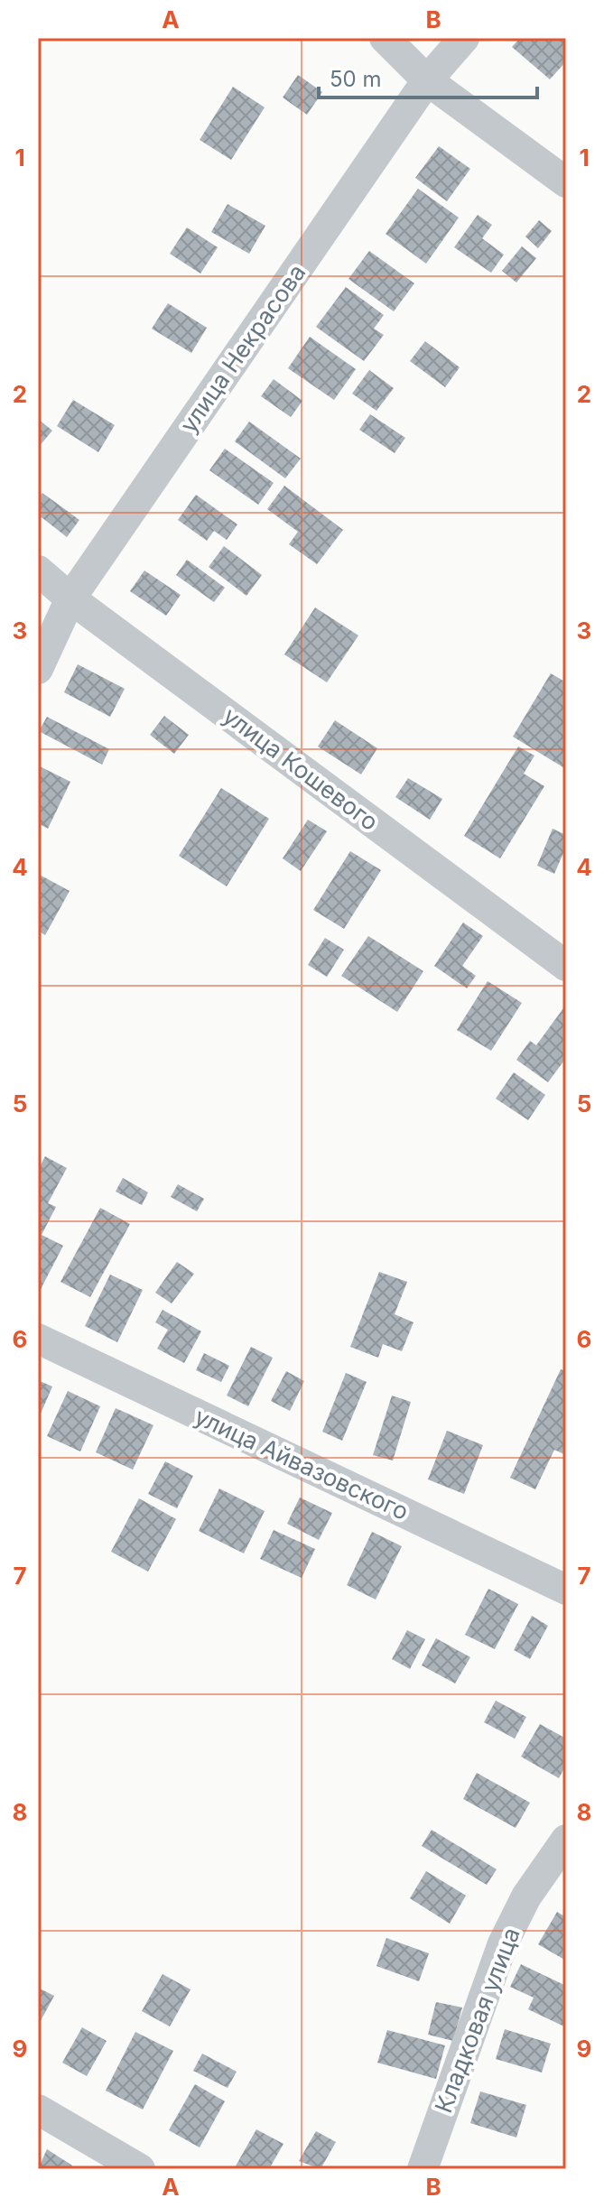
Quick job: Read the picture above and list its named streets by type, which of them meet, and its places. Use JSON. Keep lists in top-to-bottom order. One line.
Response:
{"streets":{"street":["улица Некрасова","улица Кошевого","улица Айвазовского","Кладковая улица"]},"crossings":[["улица Некрасова","улица Кошевого"]],"scale_bar":"50 m","grid":{"columns":["A","B"],"rows":["1","2","3","4","5","6","7","8","9"]}}
